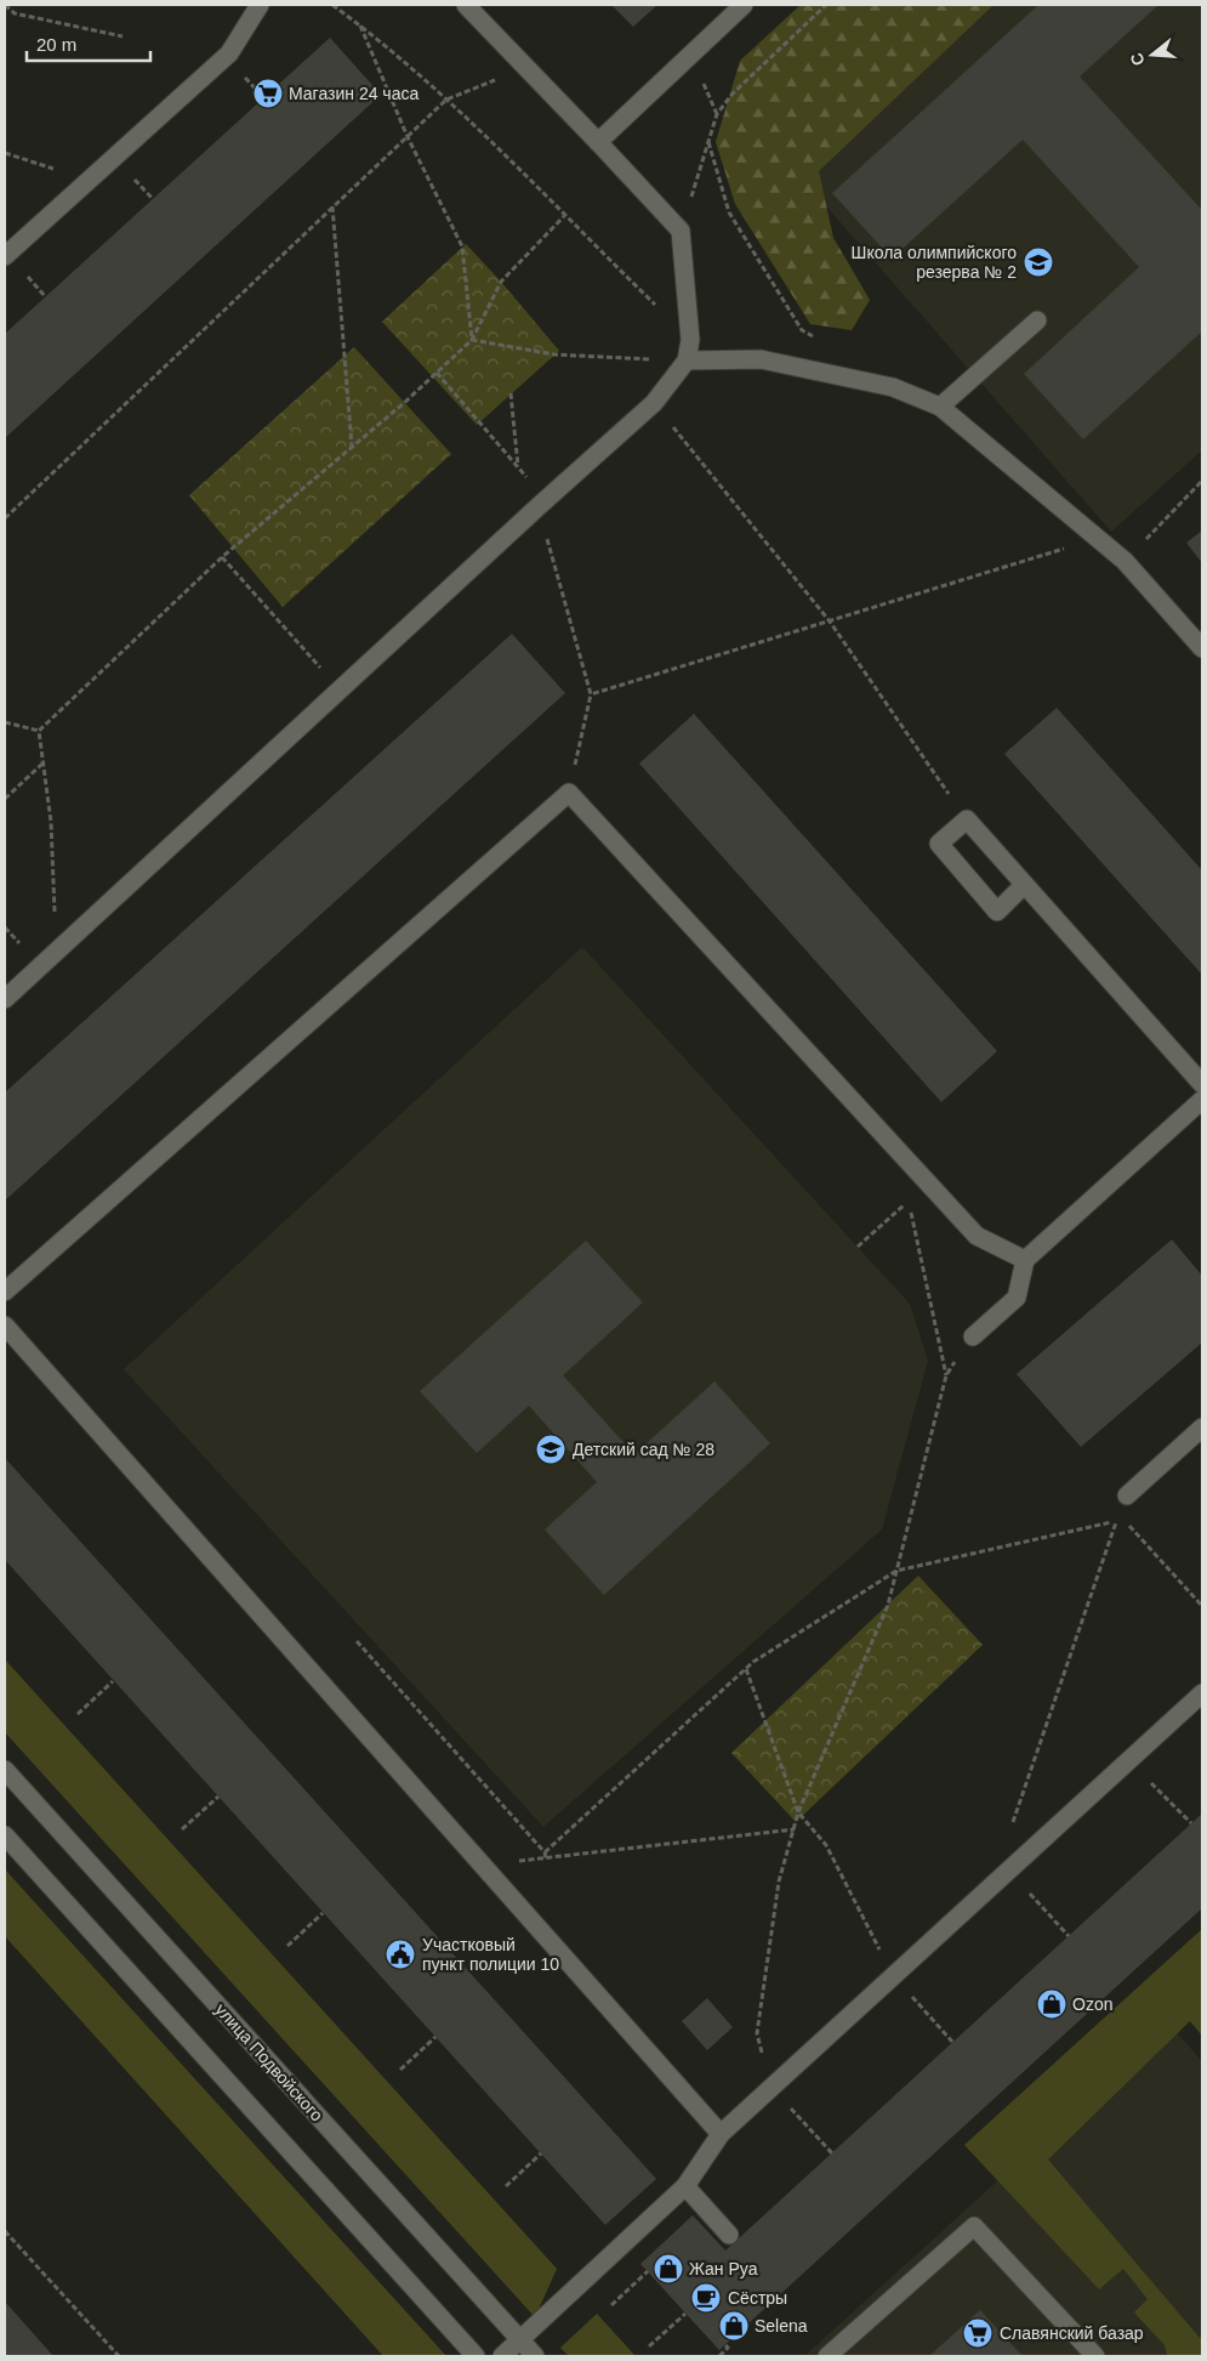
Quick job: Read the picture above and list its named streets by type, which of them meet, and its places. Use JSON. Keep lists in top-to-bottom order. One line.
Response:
{"streets":{"street":["улица Подвойского"]},"places":{"supermarket":["Магазин 24 часа","Славянский базар"],"school or university":["Школа олимпийского резерва № 2","Детский сад № 28"],"public building":["Участковый пункт полиции 10"],"shop":["Ozon","Жан Руа","Selena"],"cafe":["Сёстры"]},"scale_bar":"20 m","north":"left"}
